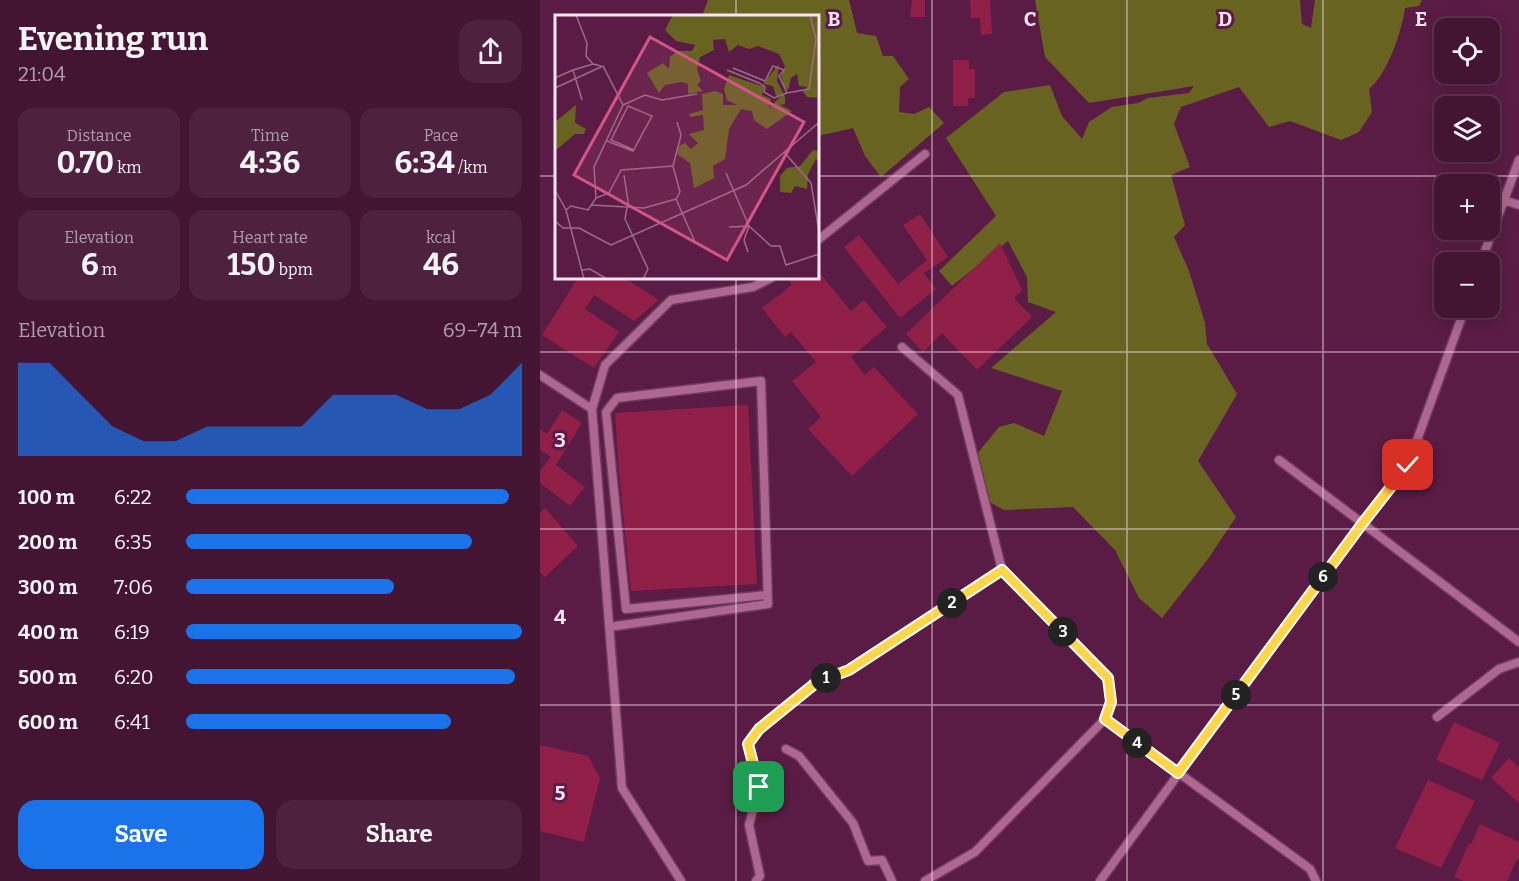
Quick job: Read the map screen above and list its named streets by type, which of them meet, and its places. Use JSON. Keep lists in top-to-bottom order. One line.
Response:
{"page":{"heading":["Evening run","21:04"],"map_buttons":["+","−"],"stats":[["Distance","0.70 km"],["Time","4:36"],["Pace","6:34 /km"],["Elevation","6 m"],["Heart rate","150 bpm"],["kcal","46"]],"chart":["Elevation","69–74 m"],"list":[{"name":"100 m","note":"6:22"},{"name":"200 m","note":"6:35"},{"name":"300 m","note":"7:06"},{"name":"400 m","note":"6:19"},{"name":"500 m","note":"6:20"},{"name":"600 m","note":"6:41"}],"pins":["6","2","3","1","5","4"],"buttons":["Save","Share"]},"grid":{"columns":["B","C","D","E"],"rows":["3","4","5"]}}
